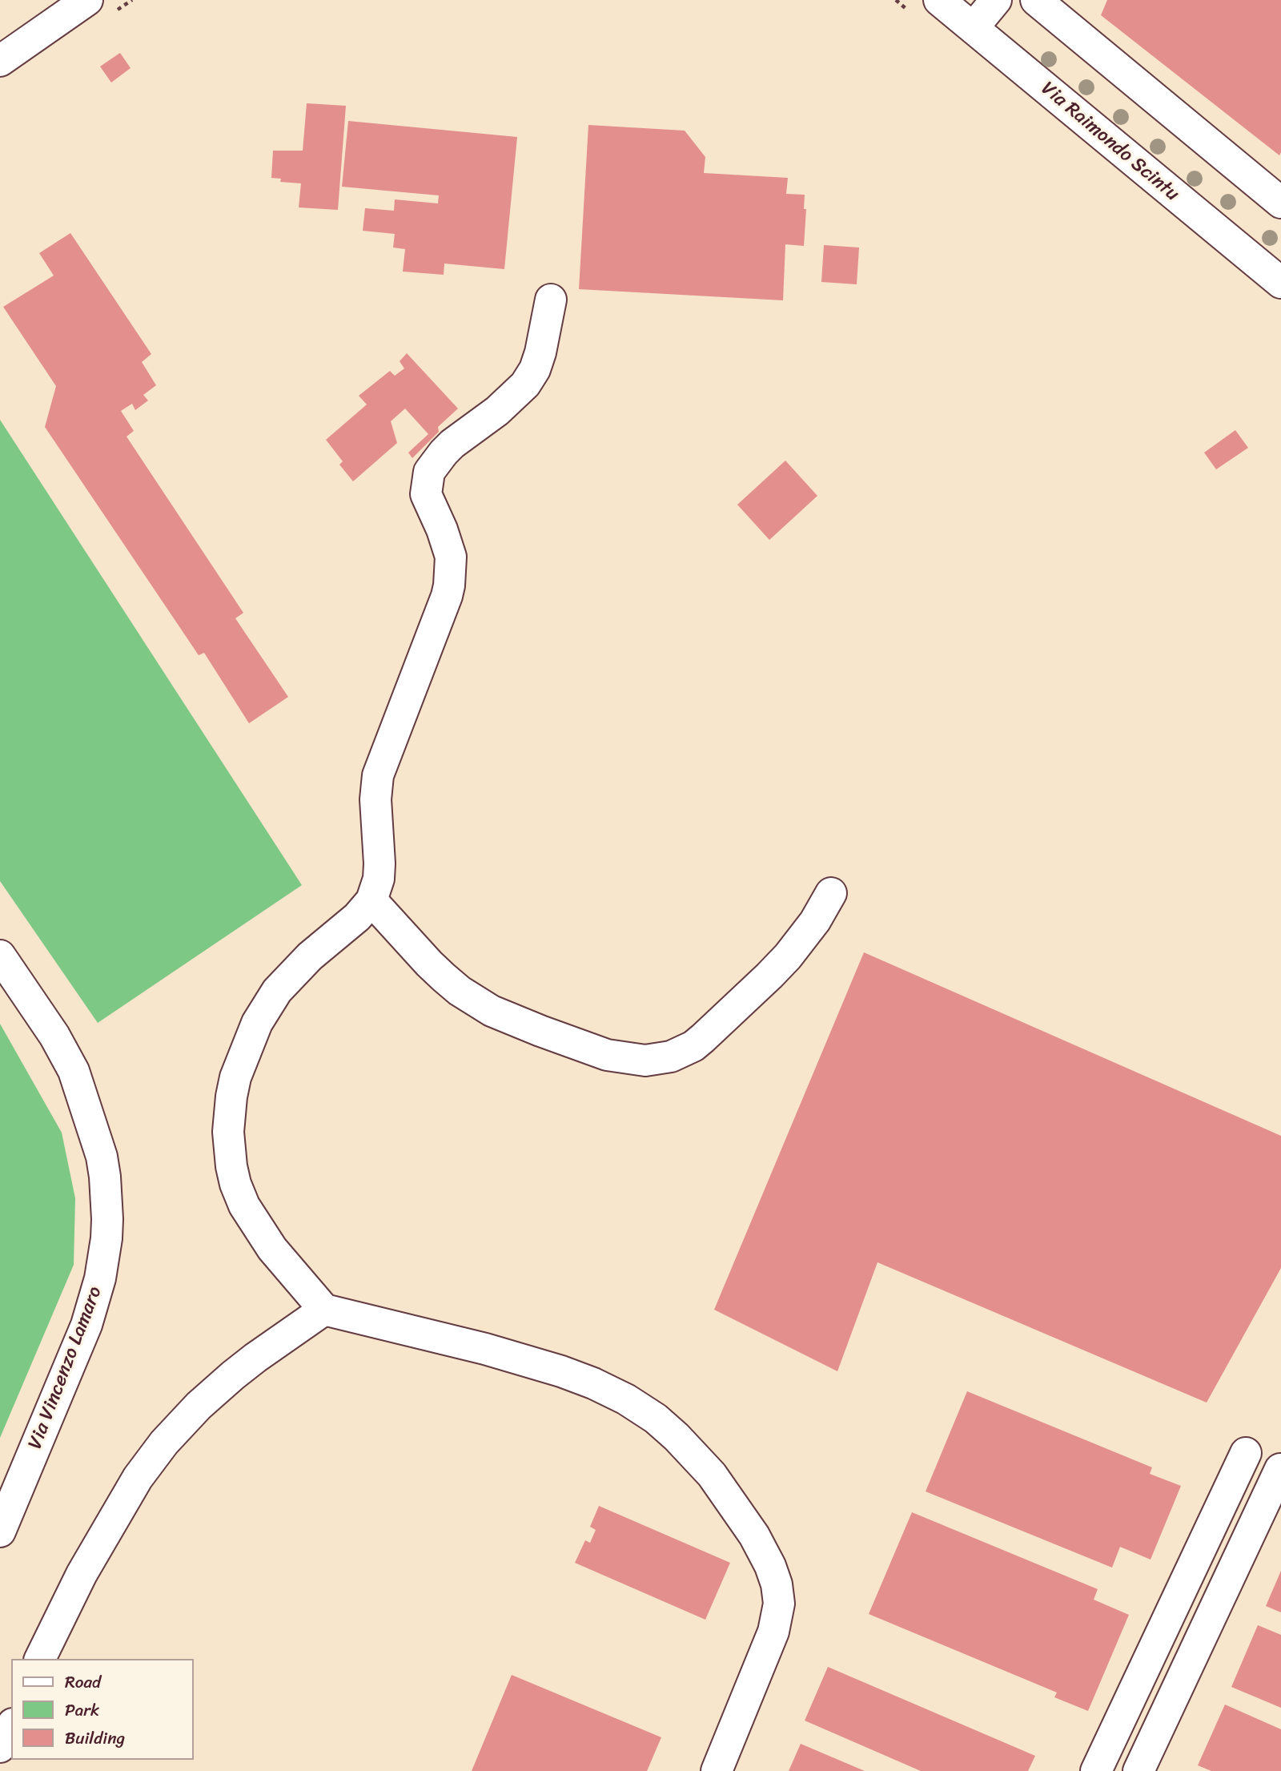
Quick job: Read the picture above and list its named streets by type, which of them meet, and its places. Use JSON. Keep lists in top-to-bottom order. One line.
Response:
{"streets":{"street":["Via Raimondo Scintu","Via Vincenzo Lamaro"]},"legend":["Road","Park","Building"]}
